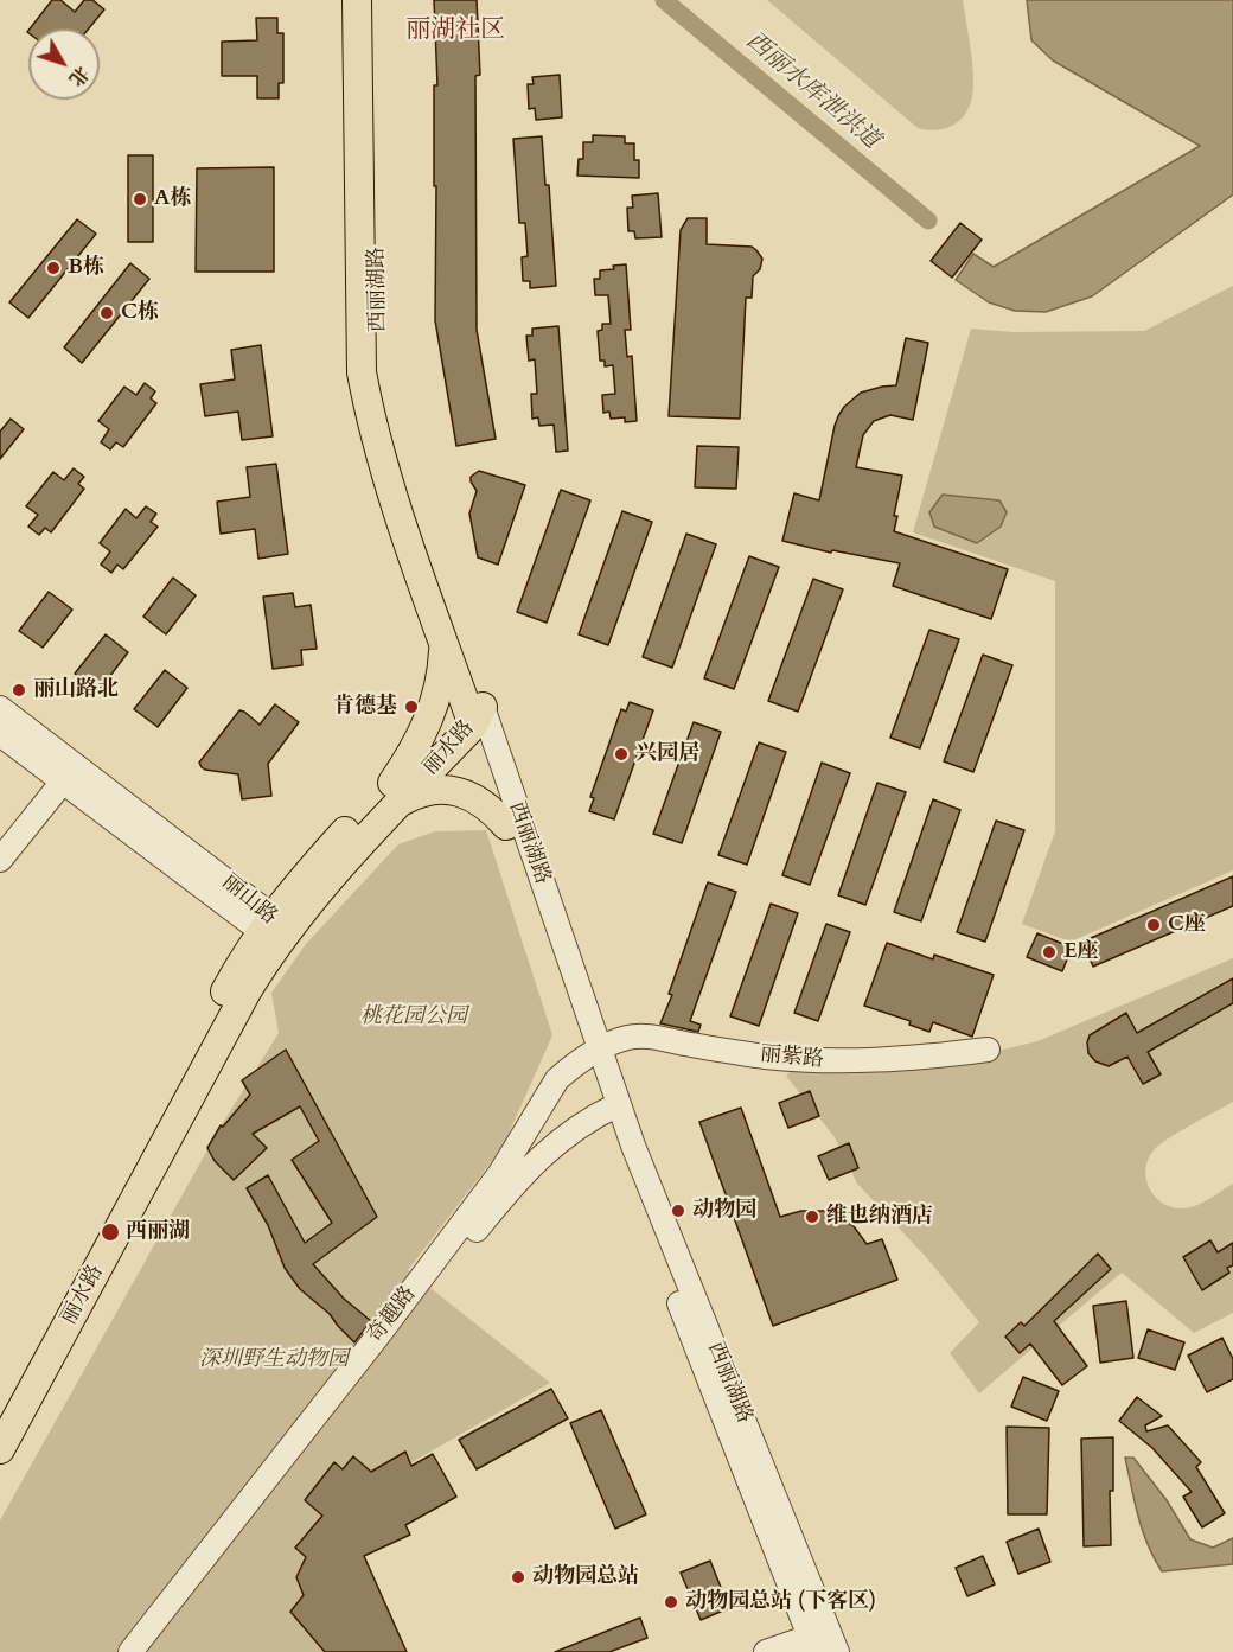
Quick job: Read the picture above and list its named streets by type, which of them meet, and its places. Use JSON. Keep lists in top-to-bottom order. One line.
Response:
{"streets":{"main road":["西丽湖路","丽水路"],"street":["丽山路","丽紫路","奇趣路"]},"crossings":[["西丽湖路","丽水路"],["西丽湖路","丽紫路"],["西丽湖路","奇趣路"],["丽水路","丽山路"],["丽紫路","奇趣路"]],"districts":["丽湖社区"],"water":["西丽水库泄洪道"],"parks":["桃花园公园","深圳野生动物园"],"places":["A栋","B栋","C栋","丽山路北","肯德基","兴园居","C座","E座","动物园","维也纳酒店","西丽湖","动物园总站","动物园总站 (下客区)"],"north":"bottom right"}
